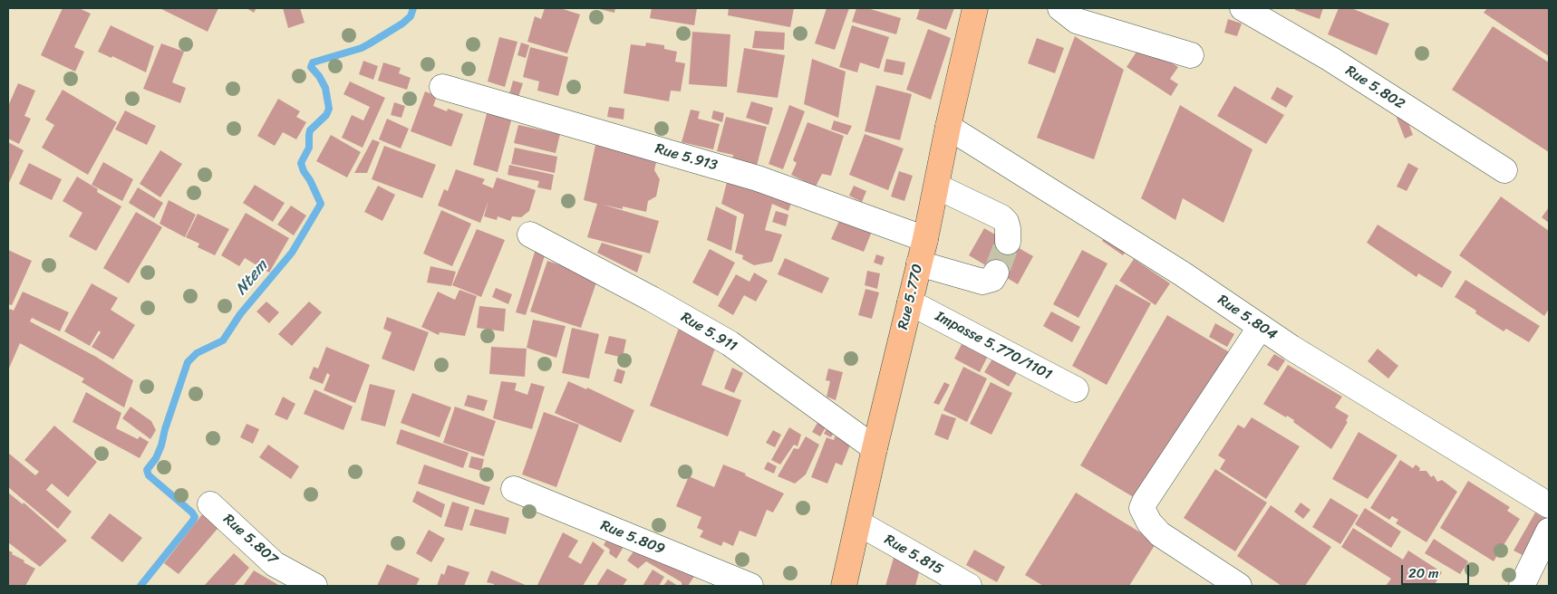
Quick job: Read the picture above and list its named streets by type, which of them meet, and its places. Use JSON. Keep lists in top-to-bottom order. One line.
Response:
{"streets":{"main road":["Rue 5.770"],"street":["Rue 5.802","Rue 5.913","Rue 5.804","Rue 5.911","Impasse 5.770/1101","Rue 5.809","Rue 5.807","Rue 5.815"]},"crossings":[["Rue 5.913","Rue 5.770"],["Rue 5.770","Rue 5.804"],["Rue 5.770","Rue 5.911"],["Rue 5.770","Impasse 5.770/1101"],["Rue 5.770","Rue 5.815"]],"water":["Ntem"],"scale_bar":"20 m"}
